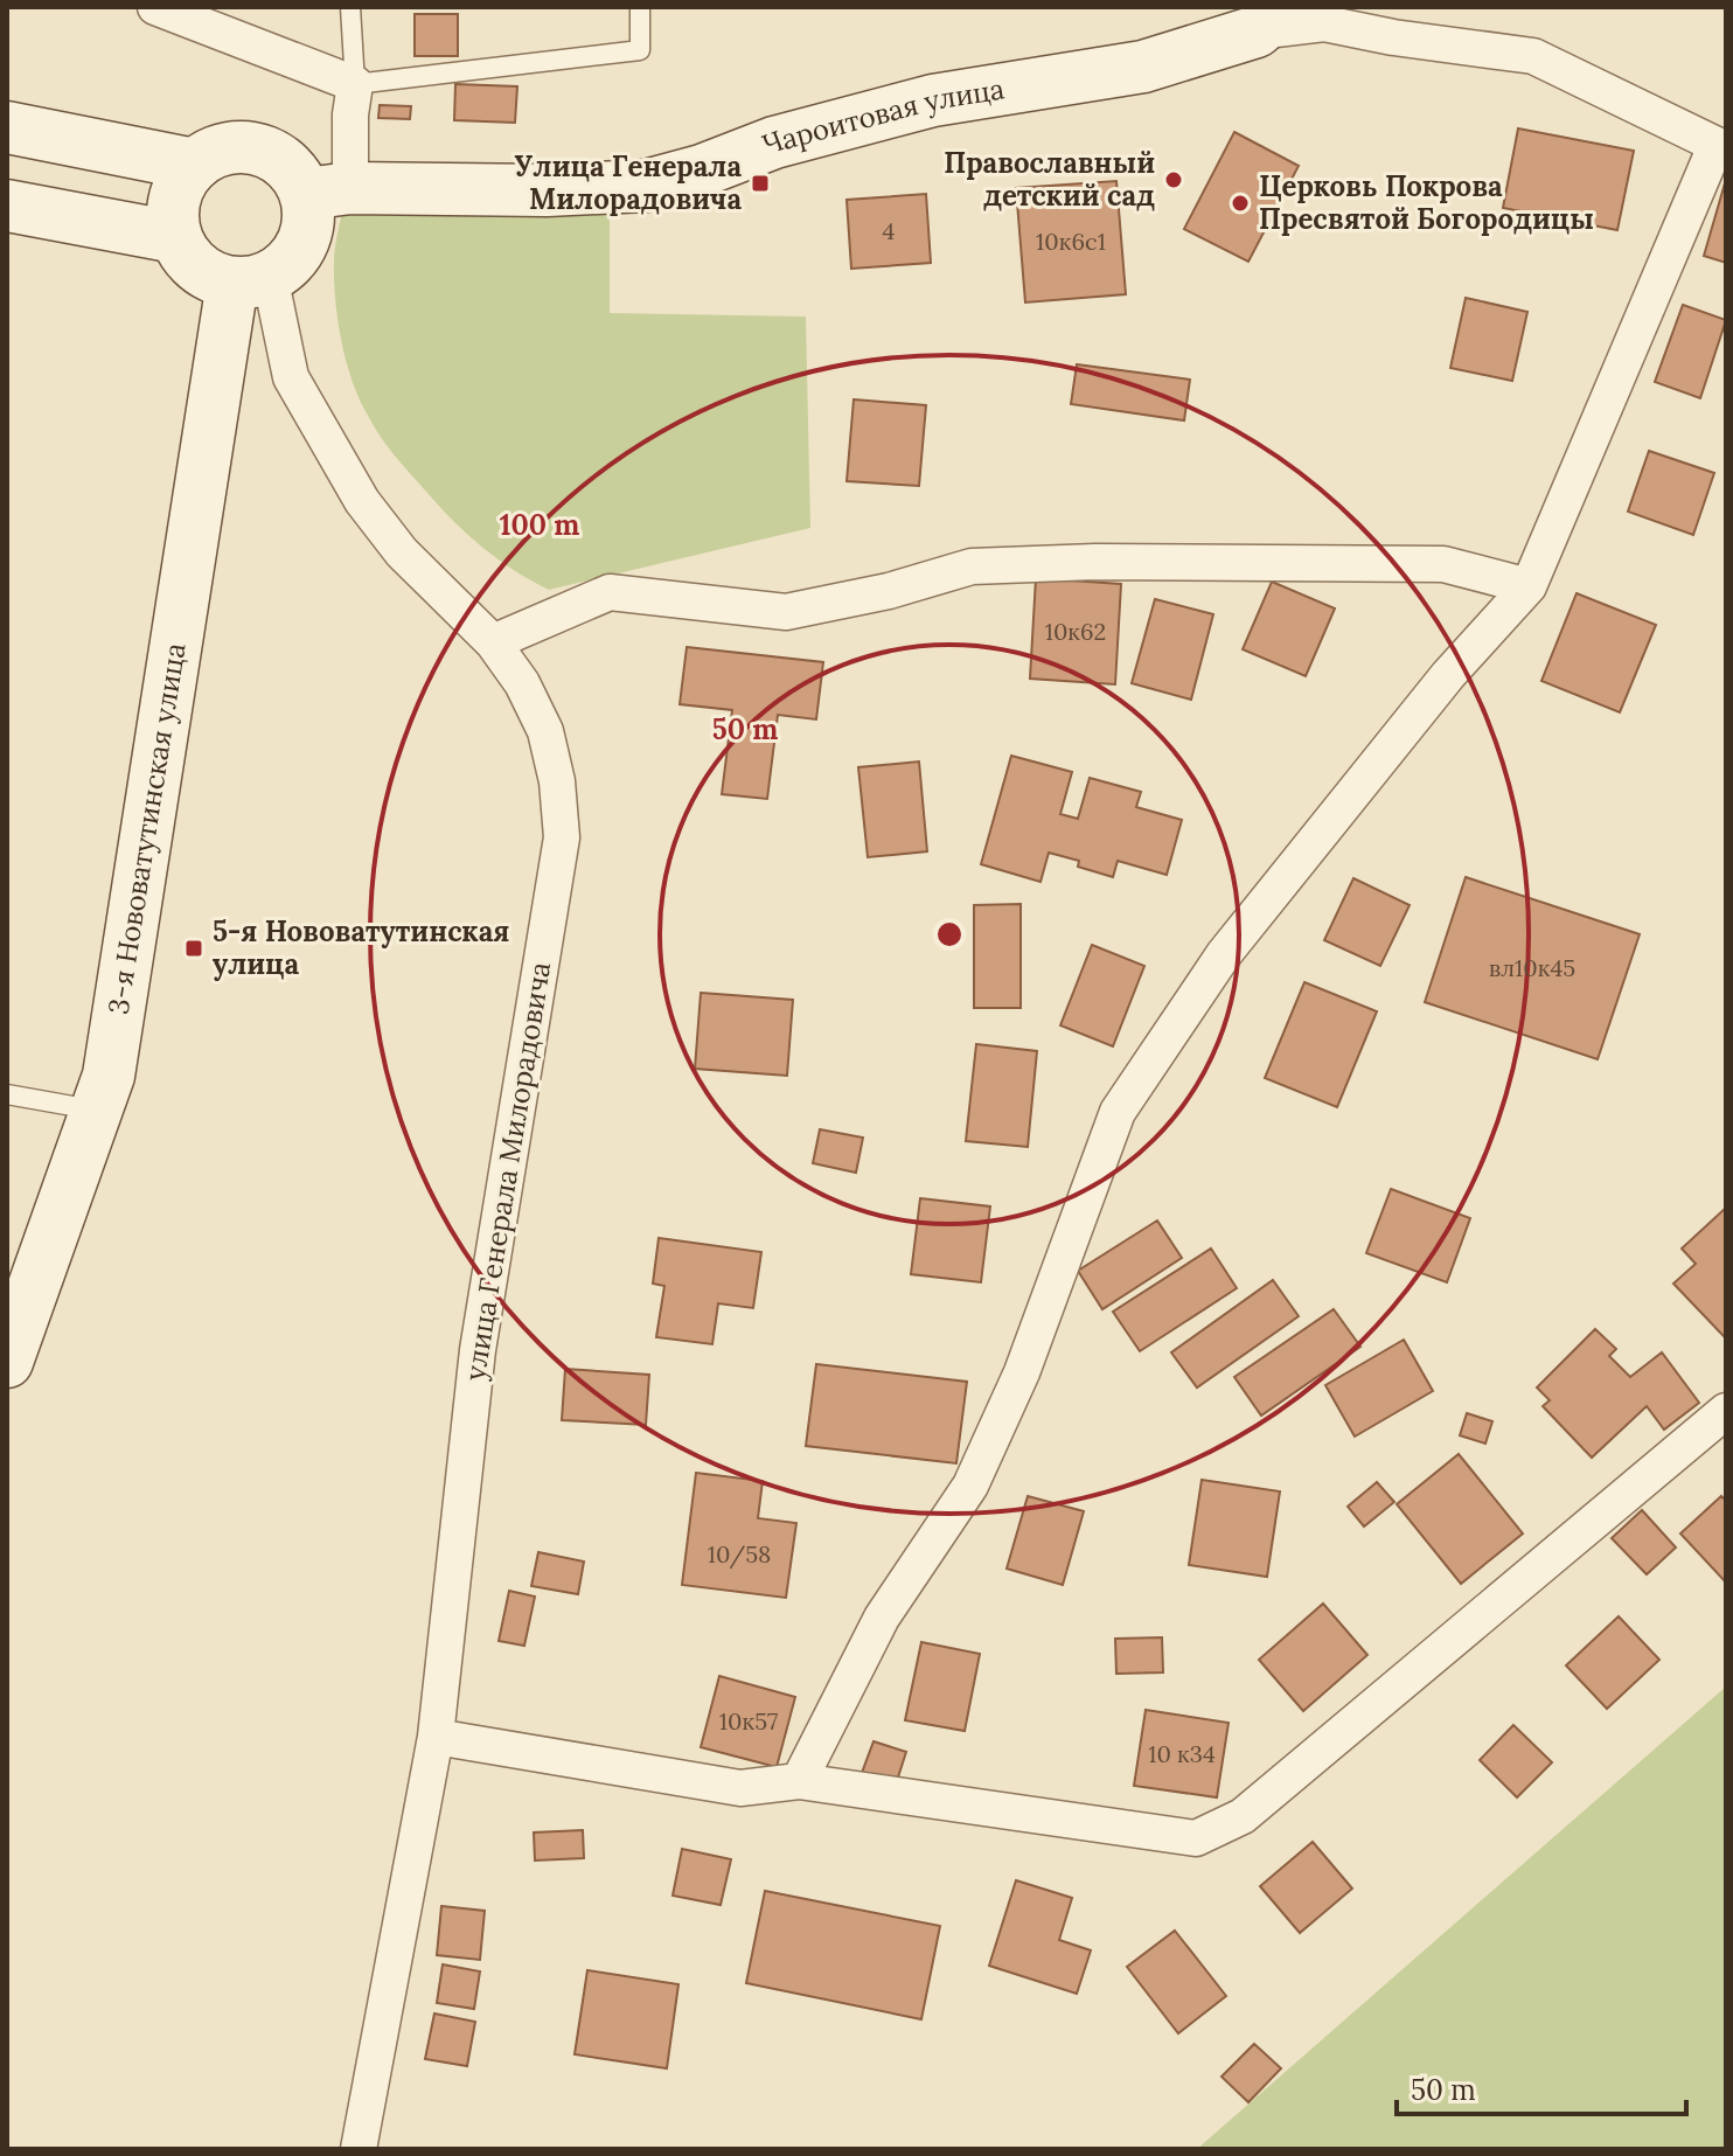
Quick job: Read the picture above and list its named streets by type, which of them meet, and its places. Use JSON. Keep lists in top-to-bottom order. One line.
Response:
{"streets":{"street":["Чароитовая улица","3-я Нововатутинская улица","улица Генерала Милорадовича"]},"crossings":[["Чароитовая улица","3-я Нововатутинская улица"],["Чароитовая улица","улица Генерала Милорадовича"],["3-я Нововатутинская улица","улица Генерала Милорадовича"]],"places":{"other":["Православный детский сад","Церковь Покрова Пресвятой Богородицы"],"transit":["Улица Генерала Милорадовича","5-я Нововатутинская улица"]},"house_numbers":["4","10к6с1","10к62","вл10к45","10/58","10к57","10 к34"],"scale_bar":"50 m","rings":["100 m","50 m"]}
